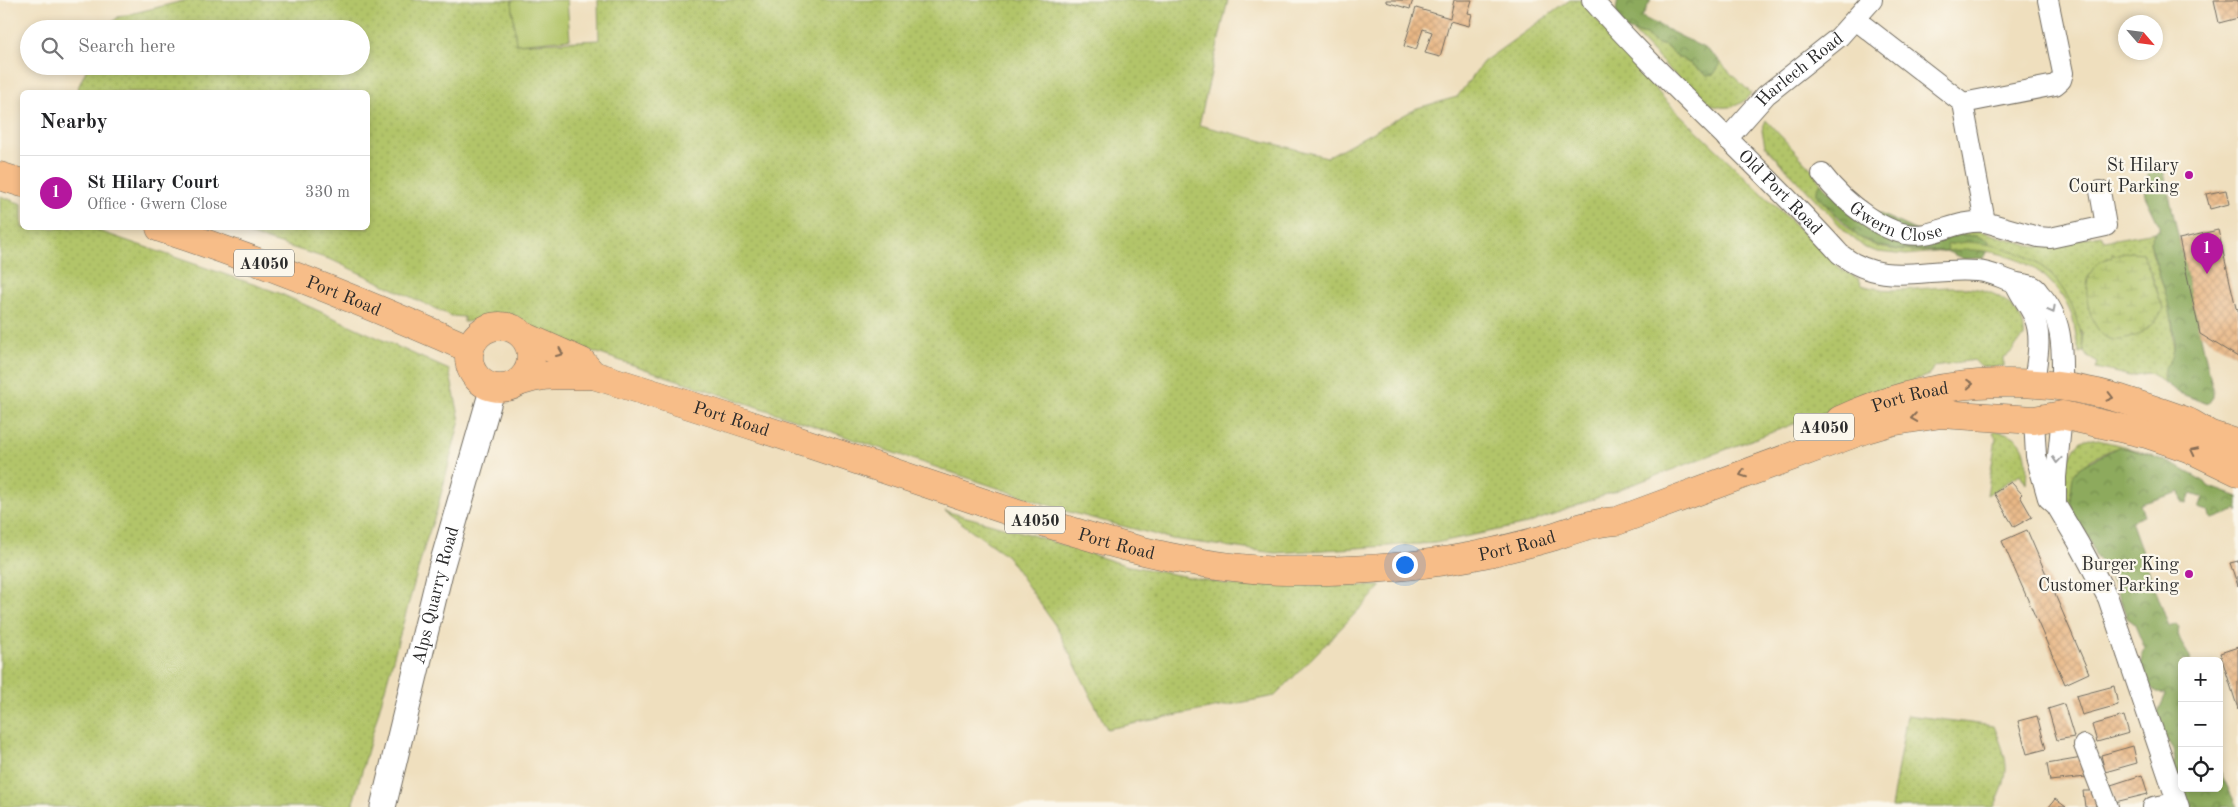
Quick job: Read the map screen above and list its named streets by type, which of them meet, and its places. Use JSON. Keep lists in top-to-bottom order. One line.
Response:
{"streets":{"main road":["A4050","Port Road"],"street":["Harlech Road","Old Port Road","Gwern Close","Alps Quarry Road"]},"crossings":[["Harlech Road","Old Port Road"],["Old Port Road","Port Road"],["A4050","Port Road"],["A4050","Alps Quarry Road"],["Port Road","Alps Quarry Road"]],"places":["St Hilary Court Parking","Burger King Customer Parking"],"north":"bottom right","page":{"search":"Search here","heading":"Nearby","list":[{"mark":"1","name":"St Hilary Court","note":"Office · Gwern Close","value":"330 m"}],"pins":"1","map_buttons":["+","−"]}}
